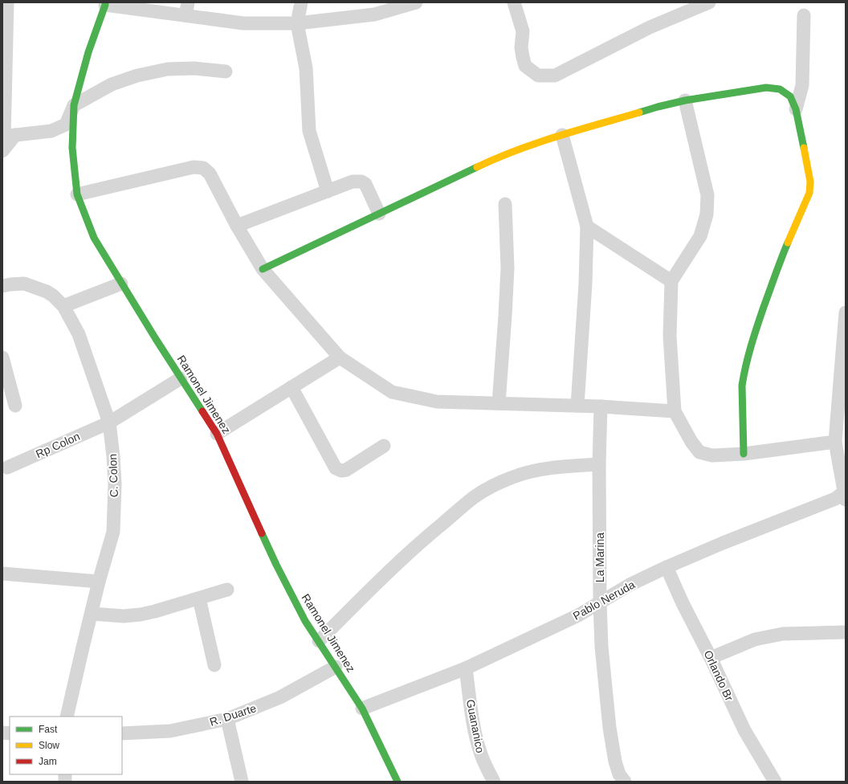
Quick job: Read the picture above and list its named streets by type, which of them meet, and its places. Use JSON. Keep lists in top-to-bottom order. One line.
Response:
{"streets":{"street":["Ramonel Jimenez","Rp Colon","C. Colon","La Marina","Pablo Neruda","Orlando Br","R. Duarte","Guananico"]},"crossings":[["Ramonel Jimenez","Rp Colon"],["Ramonel Jimenez","Pablo Neruda"],["Ramonel Jimenez","R. Duarte"],["Rp Colon","C. Colon"],["La Marina","Pablo Neruda"],["Pablo Neruda","Orlando Br"],["Pablo Neruda","Guananico"]],"legend":["Fast","Slow","Jam"]}
